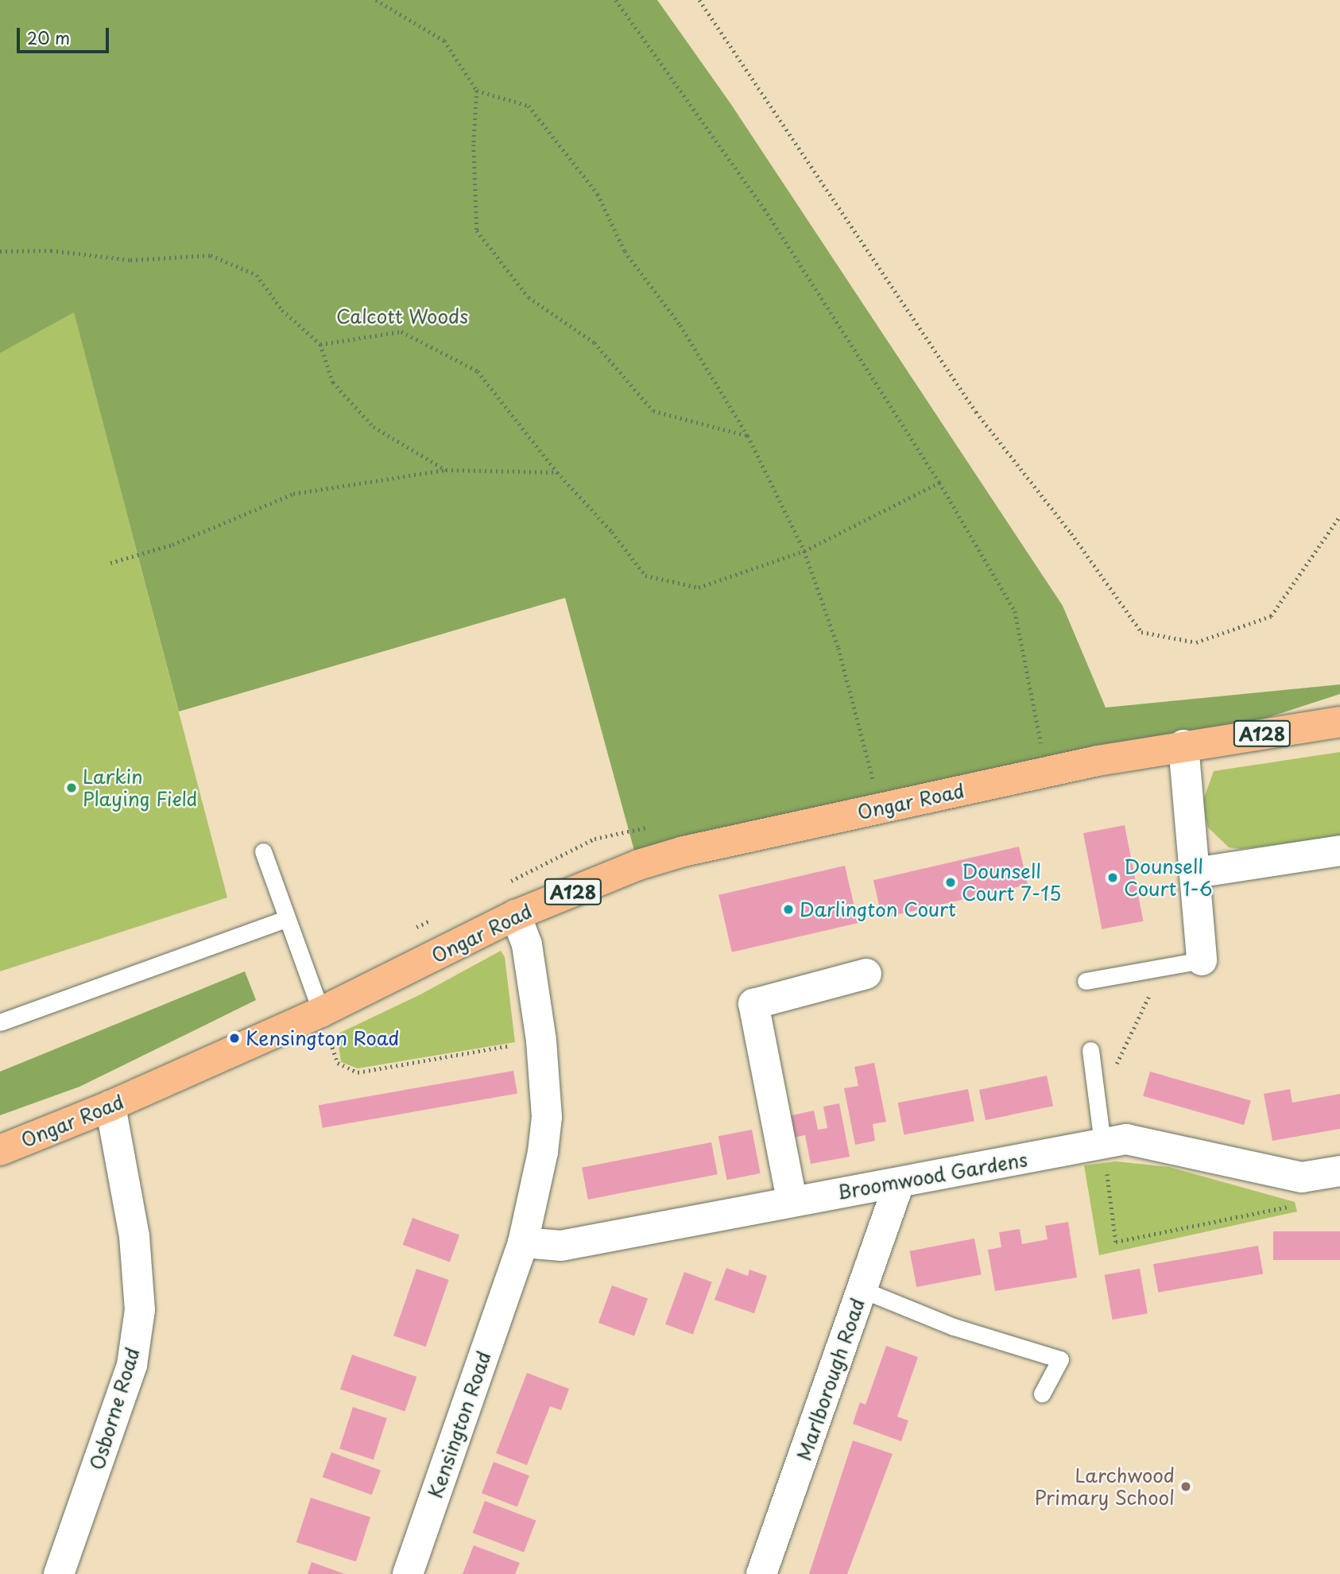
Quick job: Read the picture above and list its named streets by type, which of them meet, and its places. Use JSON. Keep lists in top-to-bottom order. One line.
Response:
{"streets":{"main road":["A128","Ongar Road"],"street":["Broomwood Gardens","Marlborough Road","Osborne Road","Kensington Road"]},"crossings":[["Ongar Road","Osborne Road"],["Ongar Road","Kensington Road"],["Broomwood Gardens","Marlborough Road"],["Broomwood Gardens","Kensington Road"]],"parks":["Calcott Woods"],"places":["Larkin Playing Field","Dounsell Court 1-6","Dounsell Court 7-15","Darlington Court","Kensington Road","Larchwood Primary School"],"scale_bar":"20 m"}
